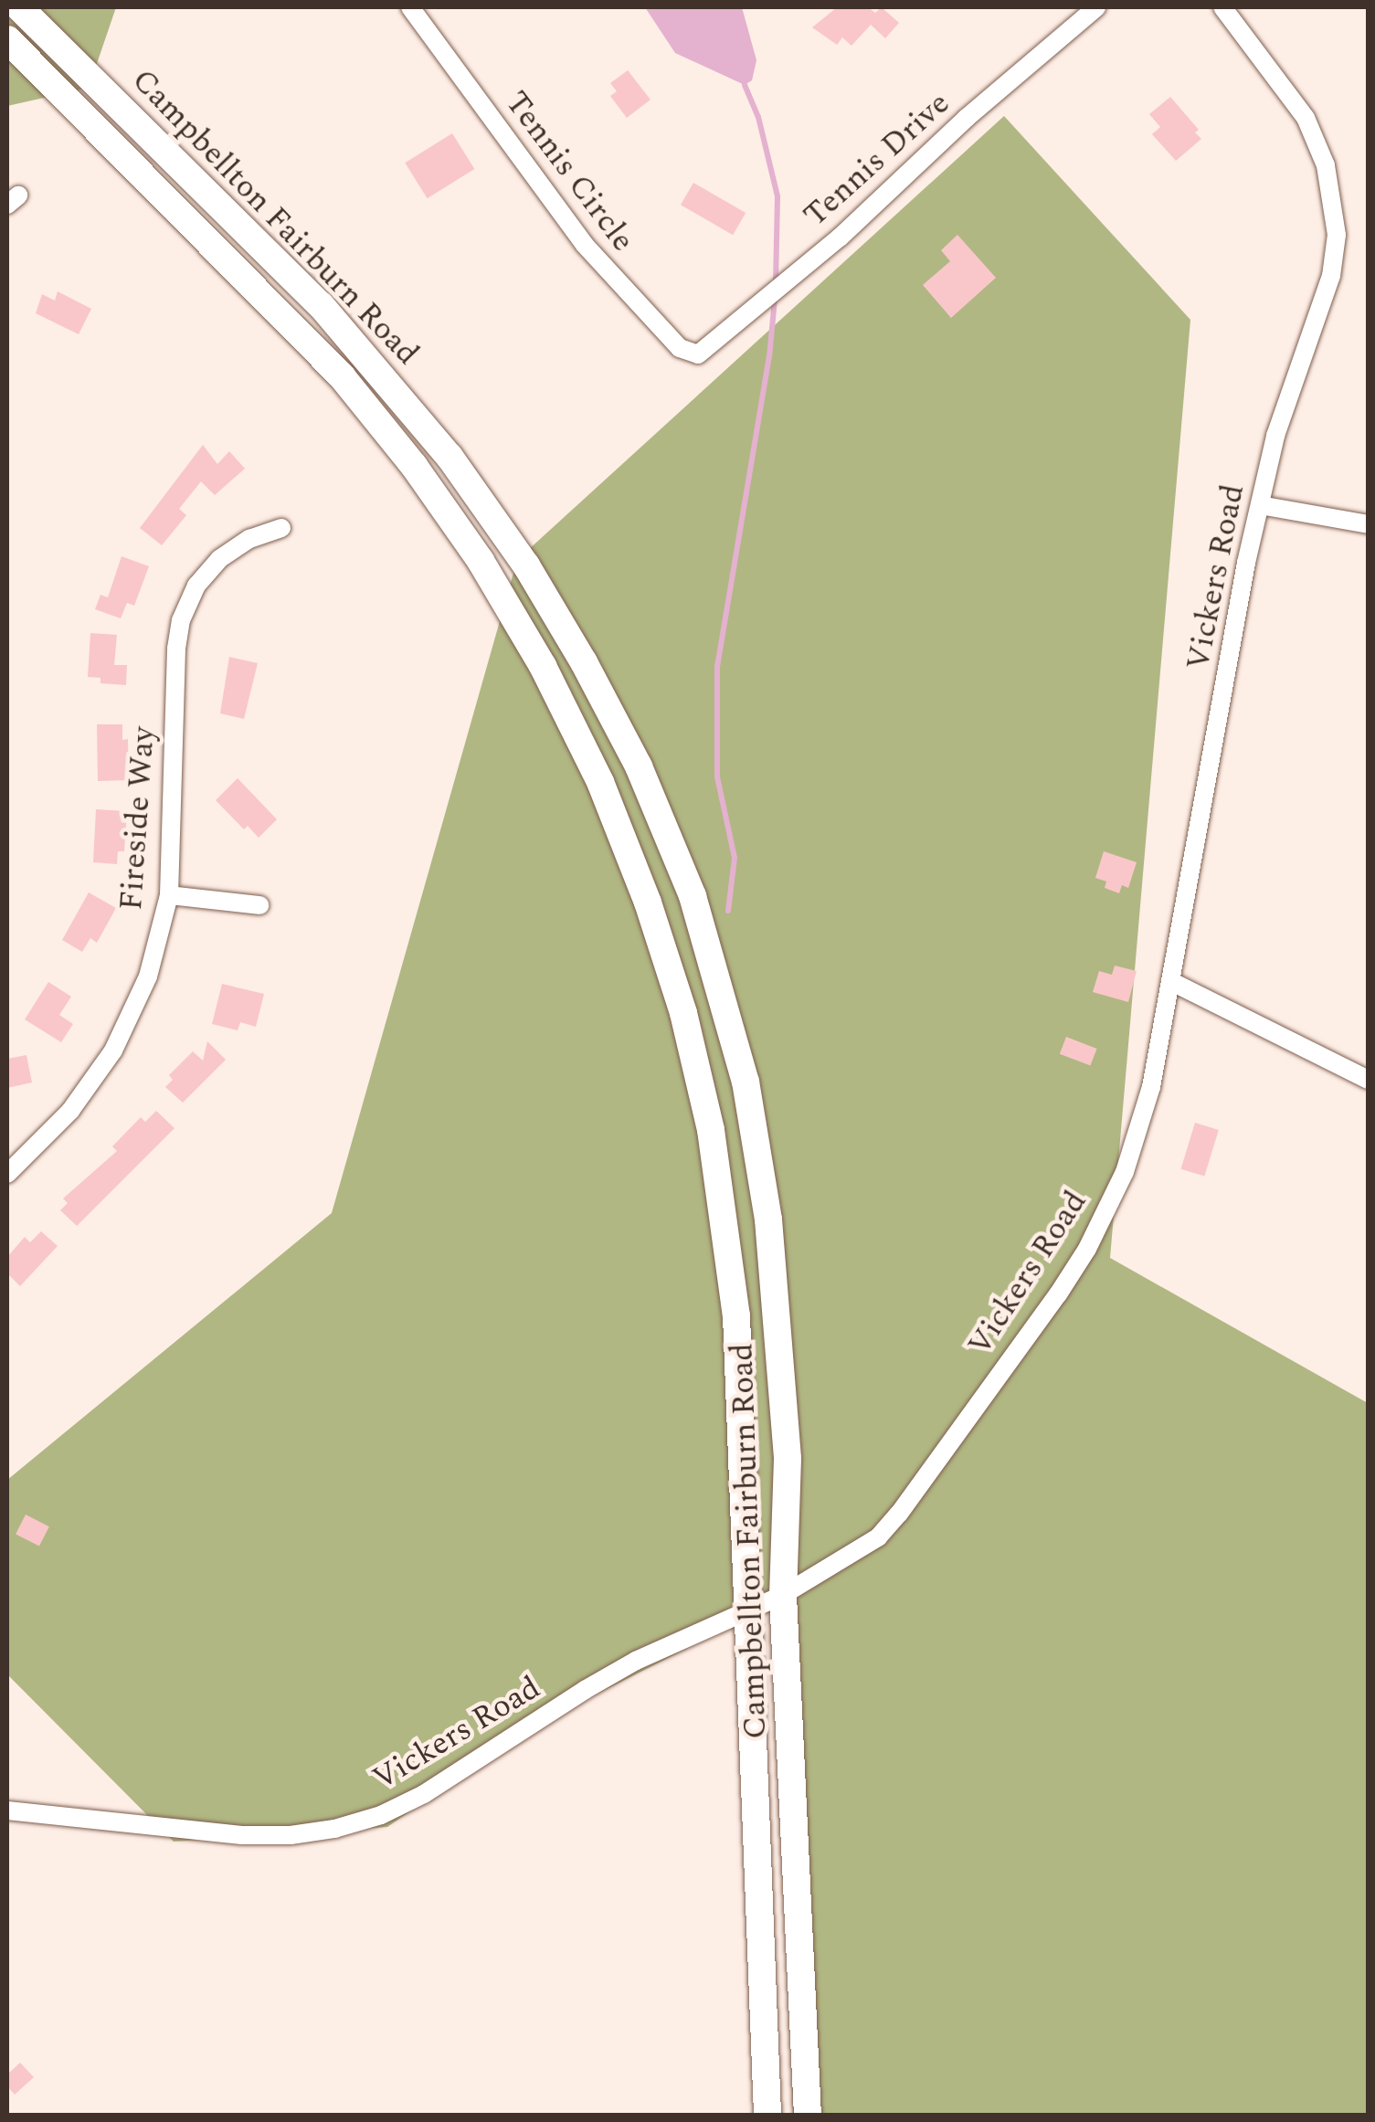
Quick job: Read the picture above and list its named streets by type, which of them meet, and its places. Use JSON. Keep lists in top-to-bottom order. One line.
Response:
{"streets":{"main road":["Campbellton Fairburn Road"],"street":["Tennis Drive","Tennis Circle","Vickers Road","Fireside Way"]},"crossings":[["Tennis Drive","Tennis Circle"],["Campbellton Fairburn Road","Vickers Road"]]}
